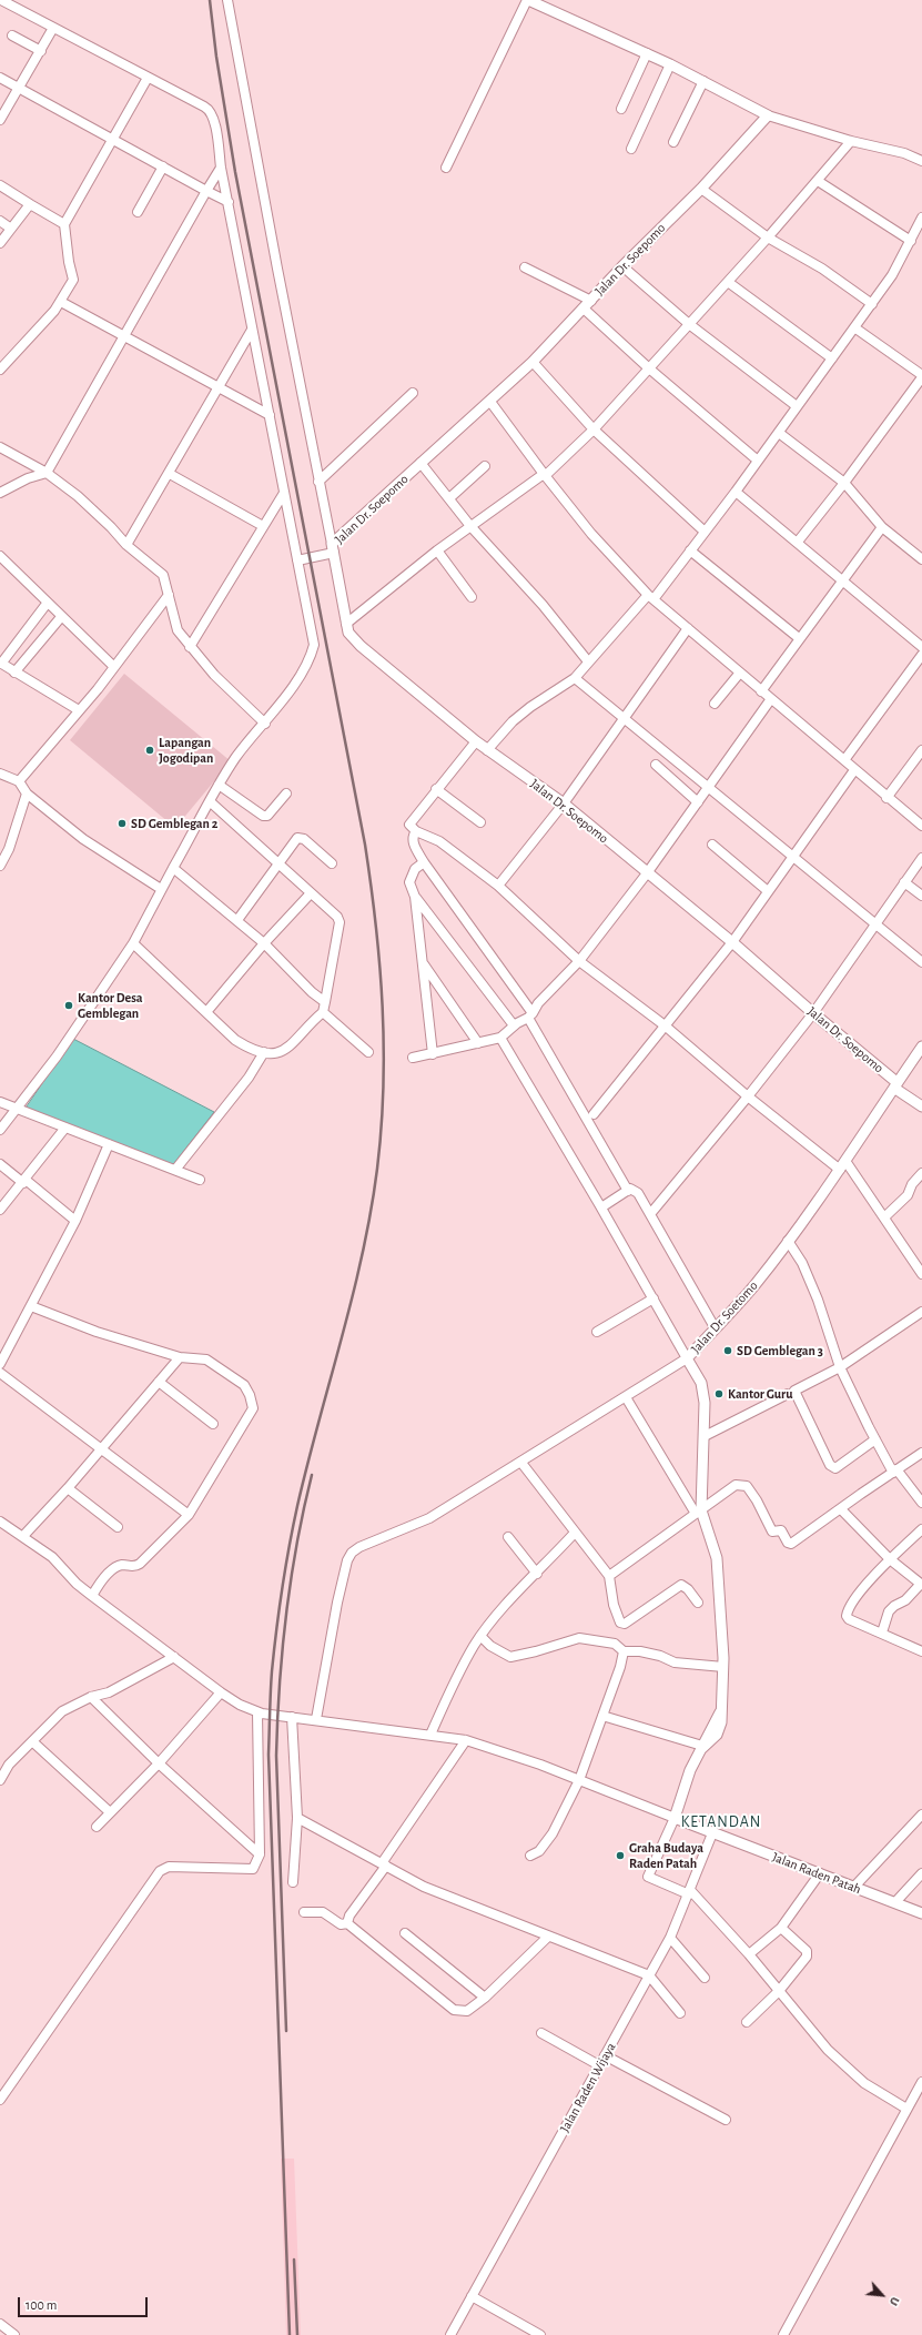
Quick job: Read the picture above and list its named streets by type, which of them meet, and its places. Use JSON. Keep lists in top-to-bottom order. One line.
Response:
{"streets":{"street":["Jalan Dr. Soepomo","Jalan Dr. Soetomo","Jalan Raden Patah","Jalan Raden Wijaya"]},"crossings":[["Jalan Dr. Soepomo","Jalan Dr. Soetomo"],["Jalan Dr. Soetomo","Jalan Raden Patah"],["Jalan Raden Patah","Jalan Raden Wijaya"]],"districts":["KETANDAN"],"places":["Lapangan Jogodipan","SD Gemblegan 2","Kantor Desa Gemblegan","SD Gemblegan 3","Kantor Guru","Graha Budaya Raden Patah"],"scale_bar":"100 m","north":"bottom right"}
